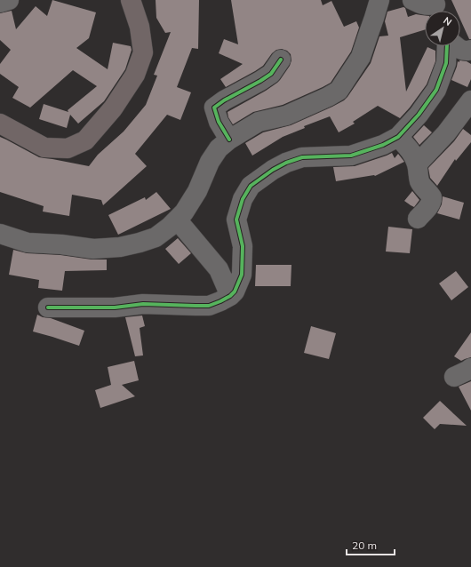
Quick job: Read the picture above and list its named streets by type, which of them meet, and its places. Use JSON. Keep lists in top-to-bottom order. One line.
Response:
{"scale_bar":"20 m","north":"top right"}
